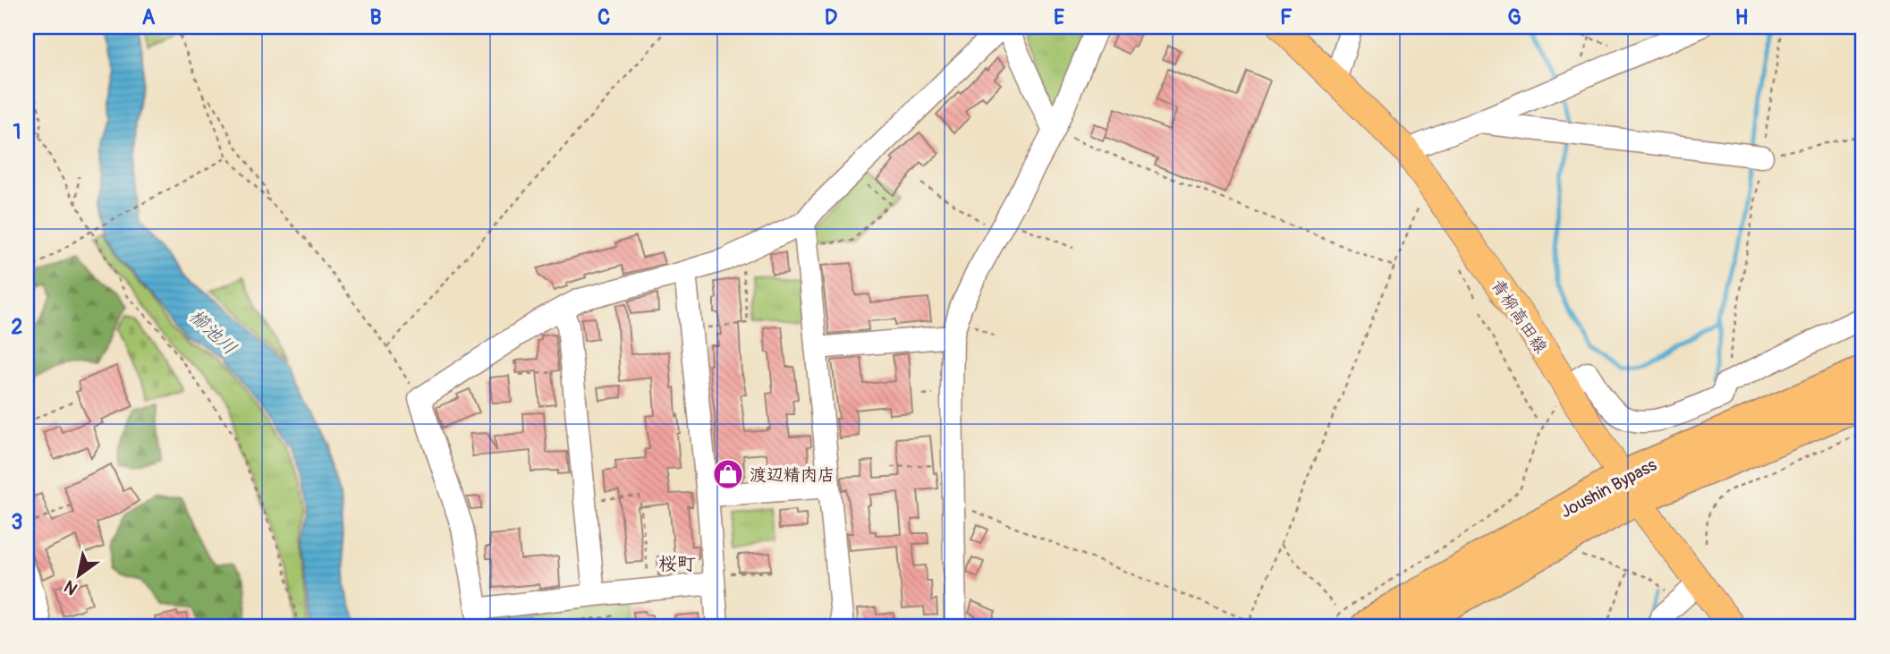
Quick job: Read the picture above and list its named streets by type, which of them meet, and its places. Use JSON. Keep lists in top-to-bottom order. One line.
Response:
{"streets":{"highway":["Joushin Bypass"],"main road":["青柳高田線"]},"crossings":[["青柳高田線","Joushin Bypass"]],"districts":["桜町"],"water":["櫛池川"],"places":{"shop":["渡辺精肉店"]},"north":"bottom left","grid":{"columns":["A","B","C","D","E","F","G","H"],"rows":["1","2","3"]}}
